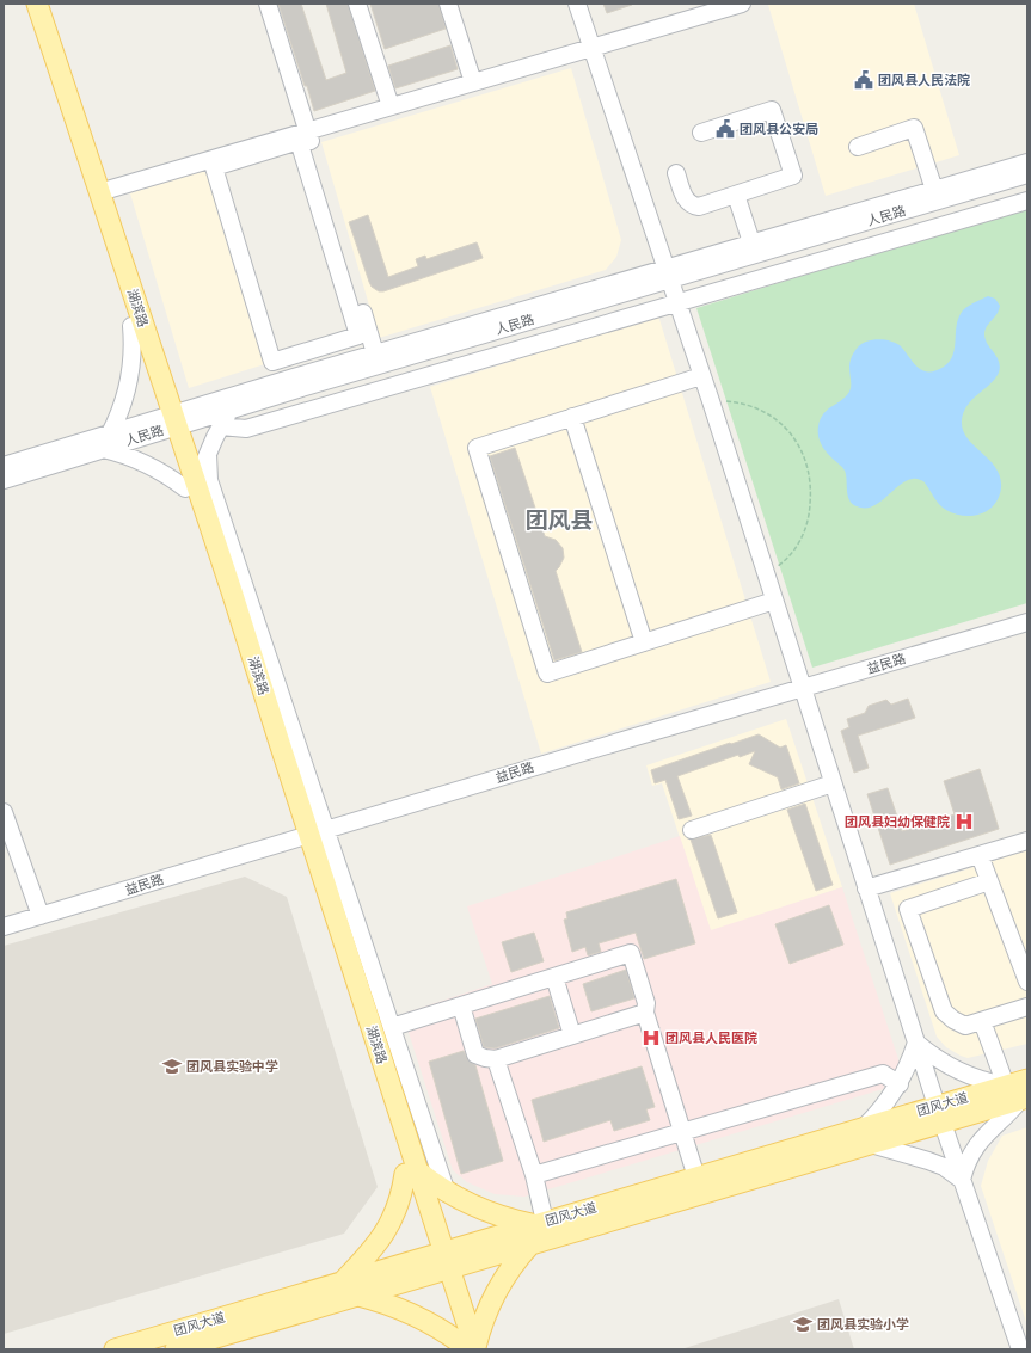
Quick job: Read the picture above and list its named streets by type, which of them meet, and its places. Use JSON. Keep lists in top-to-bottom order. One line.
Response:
{"streets":{"main road":["湖滨路","团风大道"],"street":["人民路","益民路"]},"crossings":[["人民路","湖滨路"],["湖滨路","益民路"],["湖滨路","团风大道"]],"districts":["团风县"],"places":{"public building":["团风县人民法院","团风县公安局"],"hospital":["团风县妇幼保健院","团风县人民医院"],"school or university":["团风县实验中学","团风县实验小学"]}}
